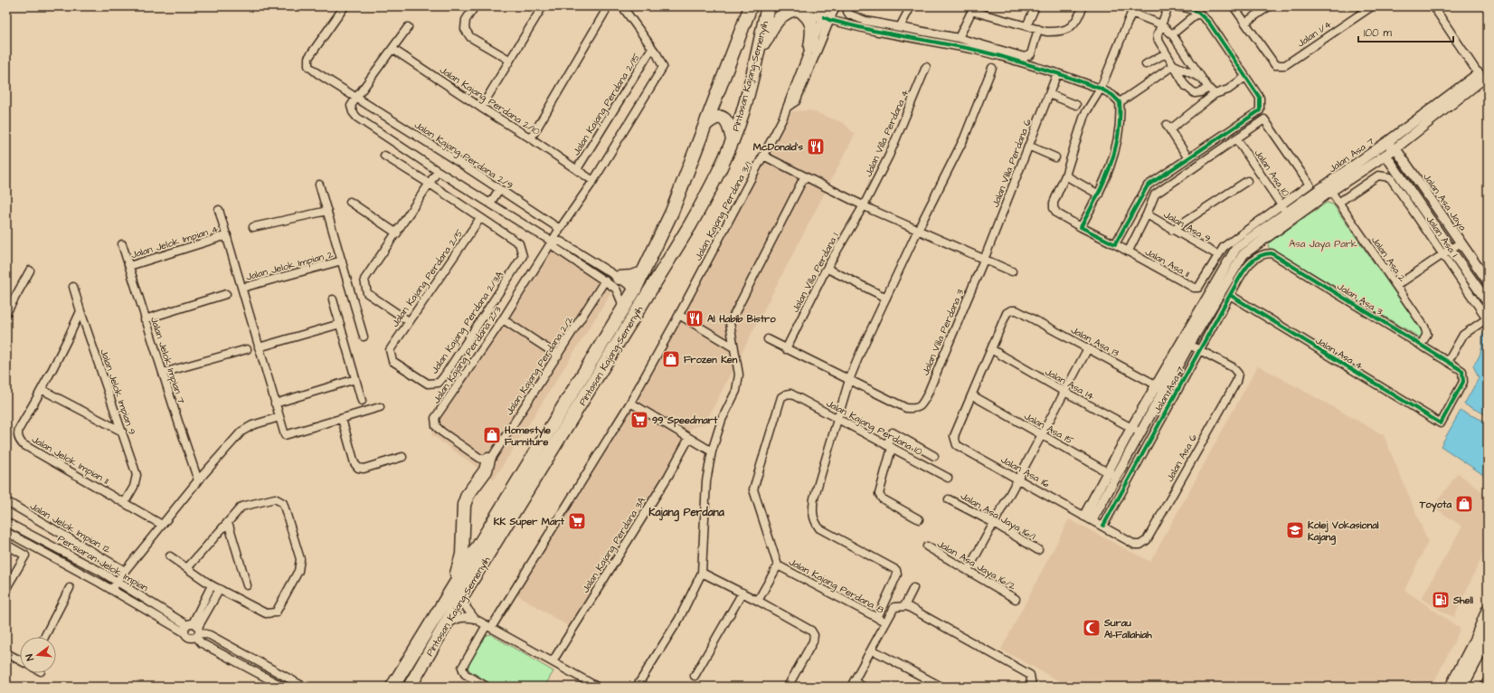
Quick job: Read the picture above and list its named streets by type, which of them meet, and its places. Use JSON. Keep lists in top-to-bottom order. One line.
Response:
{"streets":{"highway":["Pintasan Kajang-Semenyih"],"street":["Jalan 1/4","Jalan Kajang Perdana 2/10","Jalan Kajang Perdana 2/15","Jalan Villa Perdana 4","Jalan Kajang Perdana 2/9","Jalan Asa 7","Jalan Villa Perdana 6","Jalan Asa 10","Jalan Asa Jaya","Jalan Kajang Perdana 3/1","Jalan Asa 9","Jalan Asa 1","Jalan Jelok Impian 4","Jalan Asa 2","Jalan Asa 11","Jalan Jelok Impian 2","Jalan Villa Perdana 1","Jalan Kajang Perdana 2/5","Jalan Asa 3","Jalan Kajang Perdana 2/3A","Jalan Villa Perdana 3","Jalan Asa 13","Jalan Asa 4","Jalan Kajang Perdana 2/3","Jalan Jelok Impian 7","Jalan Kajang Perdana 2/2","Jalan Asa 14","Jalan Jelok Impian 9","Jalan Kajang Perdana 10","Jalan Asa 15","Jalan Asa 6","Jalan Jelok Impian 11","Jalan Asa 16","Jalan Asa Jaya 16/1","Jalan Jelok Impian 12","Jalan Kajang Perdana 3A","Persiaran Jelok Impian","Jalan Asa Jaya 16/2","Jalan Kajang Perdana 8"]},"crossings":[["Jalan Kajang Perdana 2/10","Jalan Kajang Perdana 2/15"],["Jalan Kajang Perdana 2/10","Jalan Kajang Perdana 2/3"],["Jalan Kajang Perdana 2/15","Jalan Kajang Perdana 2/3"],["Jalan Villa Perdana 4","Jalan Villa Perdana 1"],["Jalan Kajang Perdana 2/9","Jalan Kajang Perdana 2/3"],["Jalan Asa 7","Jalan Asa 10"],["Jalan Asa 7","Jalan Asa Jaya"],["Jalan Asa 7","Jalan Asa 2"],["Jalan Asa 7","Jalan Asa 3"],["Jalan Asa 7","Jalan Asa 13"],["Jalan Asa 7","Jalan Asa 4"],["Jalan Asa 7","Jalan Asa 14"],["Jalan Asa 7","Jalan Asa 15"],["Jalan Asa 7","Jalan Asa 6"],["Jalan Asa 7","Jalan Asa 16"],["Jalan Villa Perdana 6","Jalan Villa Perdana 3"],["Jalan Asa 9","Jalan Asa 11"],["Jalan Asa 1","Jalan Asa 2"],["Jalan Asa 1","Jalan Asa 3"],["Jalan Jelok Impian 4","Jalan Jelok Impian 7"],["Jalan Asa 2","Jalan Asa 3"],["Jalan Kajang Perdana 2/5","Jalan Kajang Perdana 2/3A"],["Jalan Asa 3","Jalan Asa 4"],["Jalan Asa 13","Jalan Asa 14"],["Jalan Kajang Perdana 2/3","Jalan Kajang Perdana 2/2"],["Jalan Jelok Impian 9","Jalan Jelok Impian 11"],["Jalan Kajang Perdana 10","Jalan Kajang Perdana 8"],["Jalan Asa 15","Jalan Asa 16"],["Jalan Asa 6","Jalan Asa 16"]],"districts":["Kajang Perdana"],"parks":["Asa Jaya Park"],"places":{"restaurant":["McDonald's","Al Habib Bistro"],"shop":["Frozen Ken","Homestyle Furniture","Toyota"],"supermarket":["99 Speedmart","KK Super Mart"],"school or university":["Kolej Vokasional Kajang"],"fuel station":["Shell"],"mosque":["Surau Al-Fallahiah"]},"scale_bar":"100 m","north":"left"}
